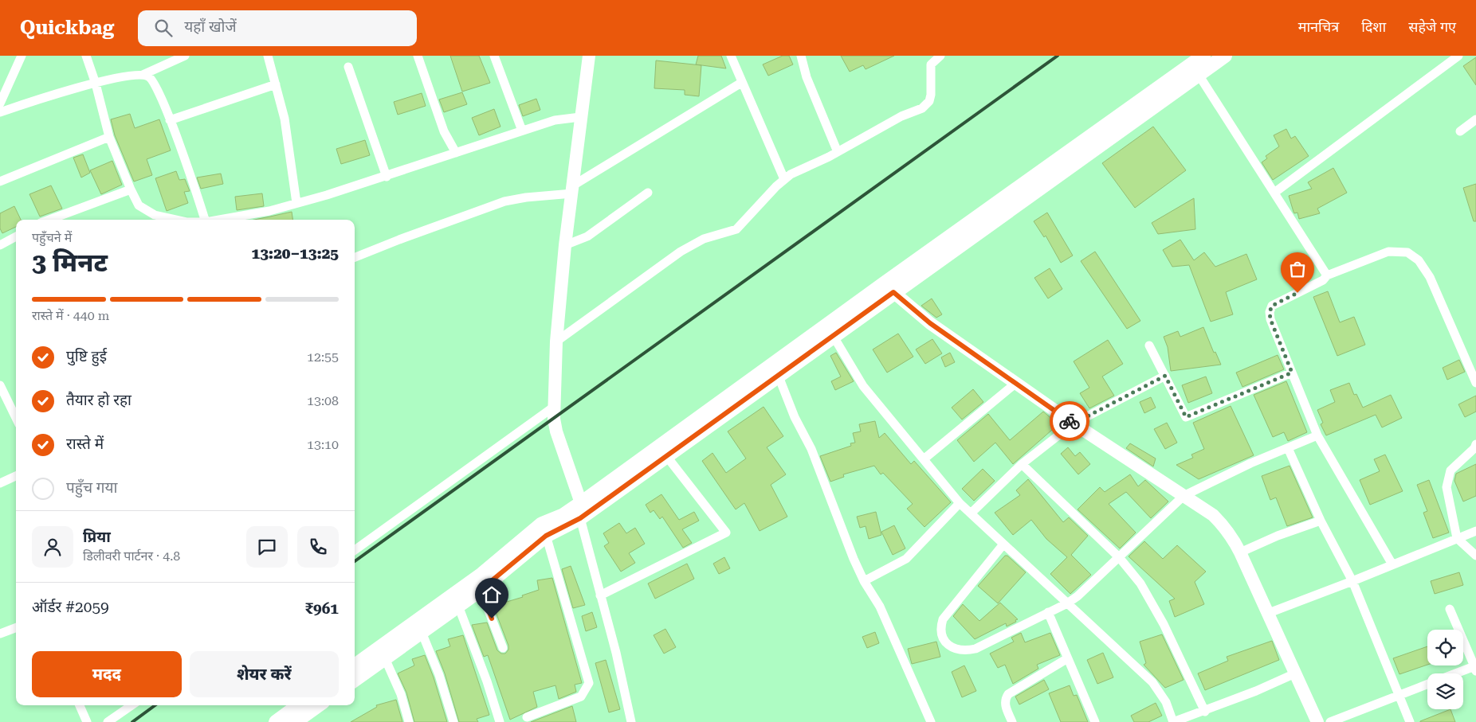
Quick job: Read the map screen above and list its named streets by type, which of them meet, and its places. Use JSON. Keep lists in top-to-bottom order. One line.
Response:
{"page":{"header":"Quickbag","search":"यहाँ खोजें","nav":["मानचित्र","दिशा","सहेजे गए"],"heading":["3 मिनट","पहुँचने में","13:20–13:25"],"panel":["प्रिया","डिलीवरी पार्टनर · 4.8","ऑर्डर #2059","₹961"],"bar":"रास्ते में · 440 m","list":[["पुष्टि हुई","12:55"],["तैयार हो रहा","13:08"],["रास्ते में","13:10"],"पहुँच गया"],"buttons":["मदद","शेयर करें"]}}
